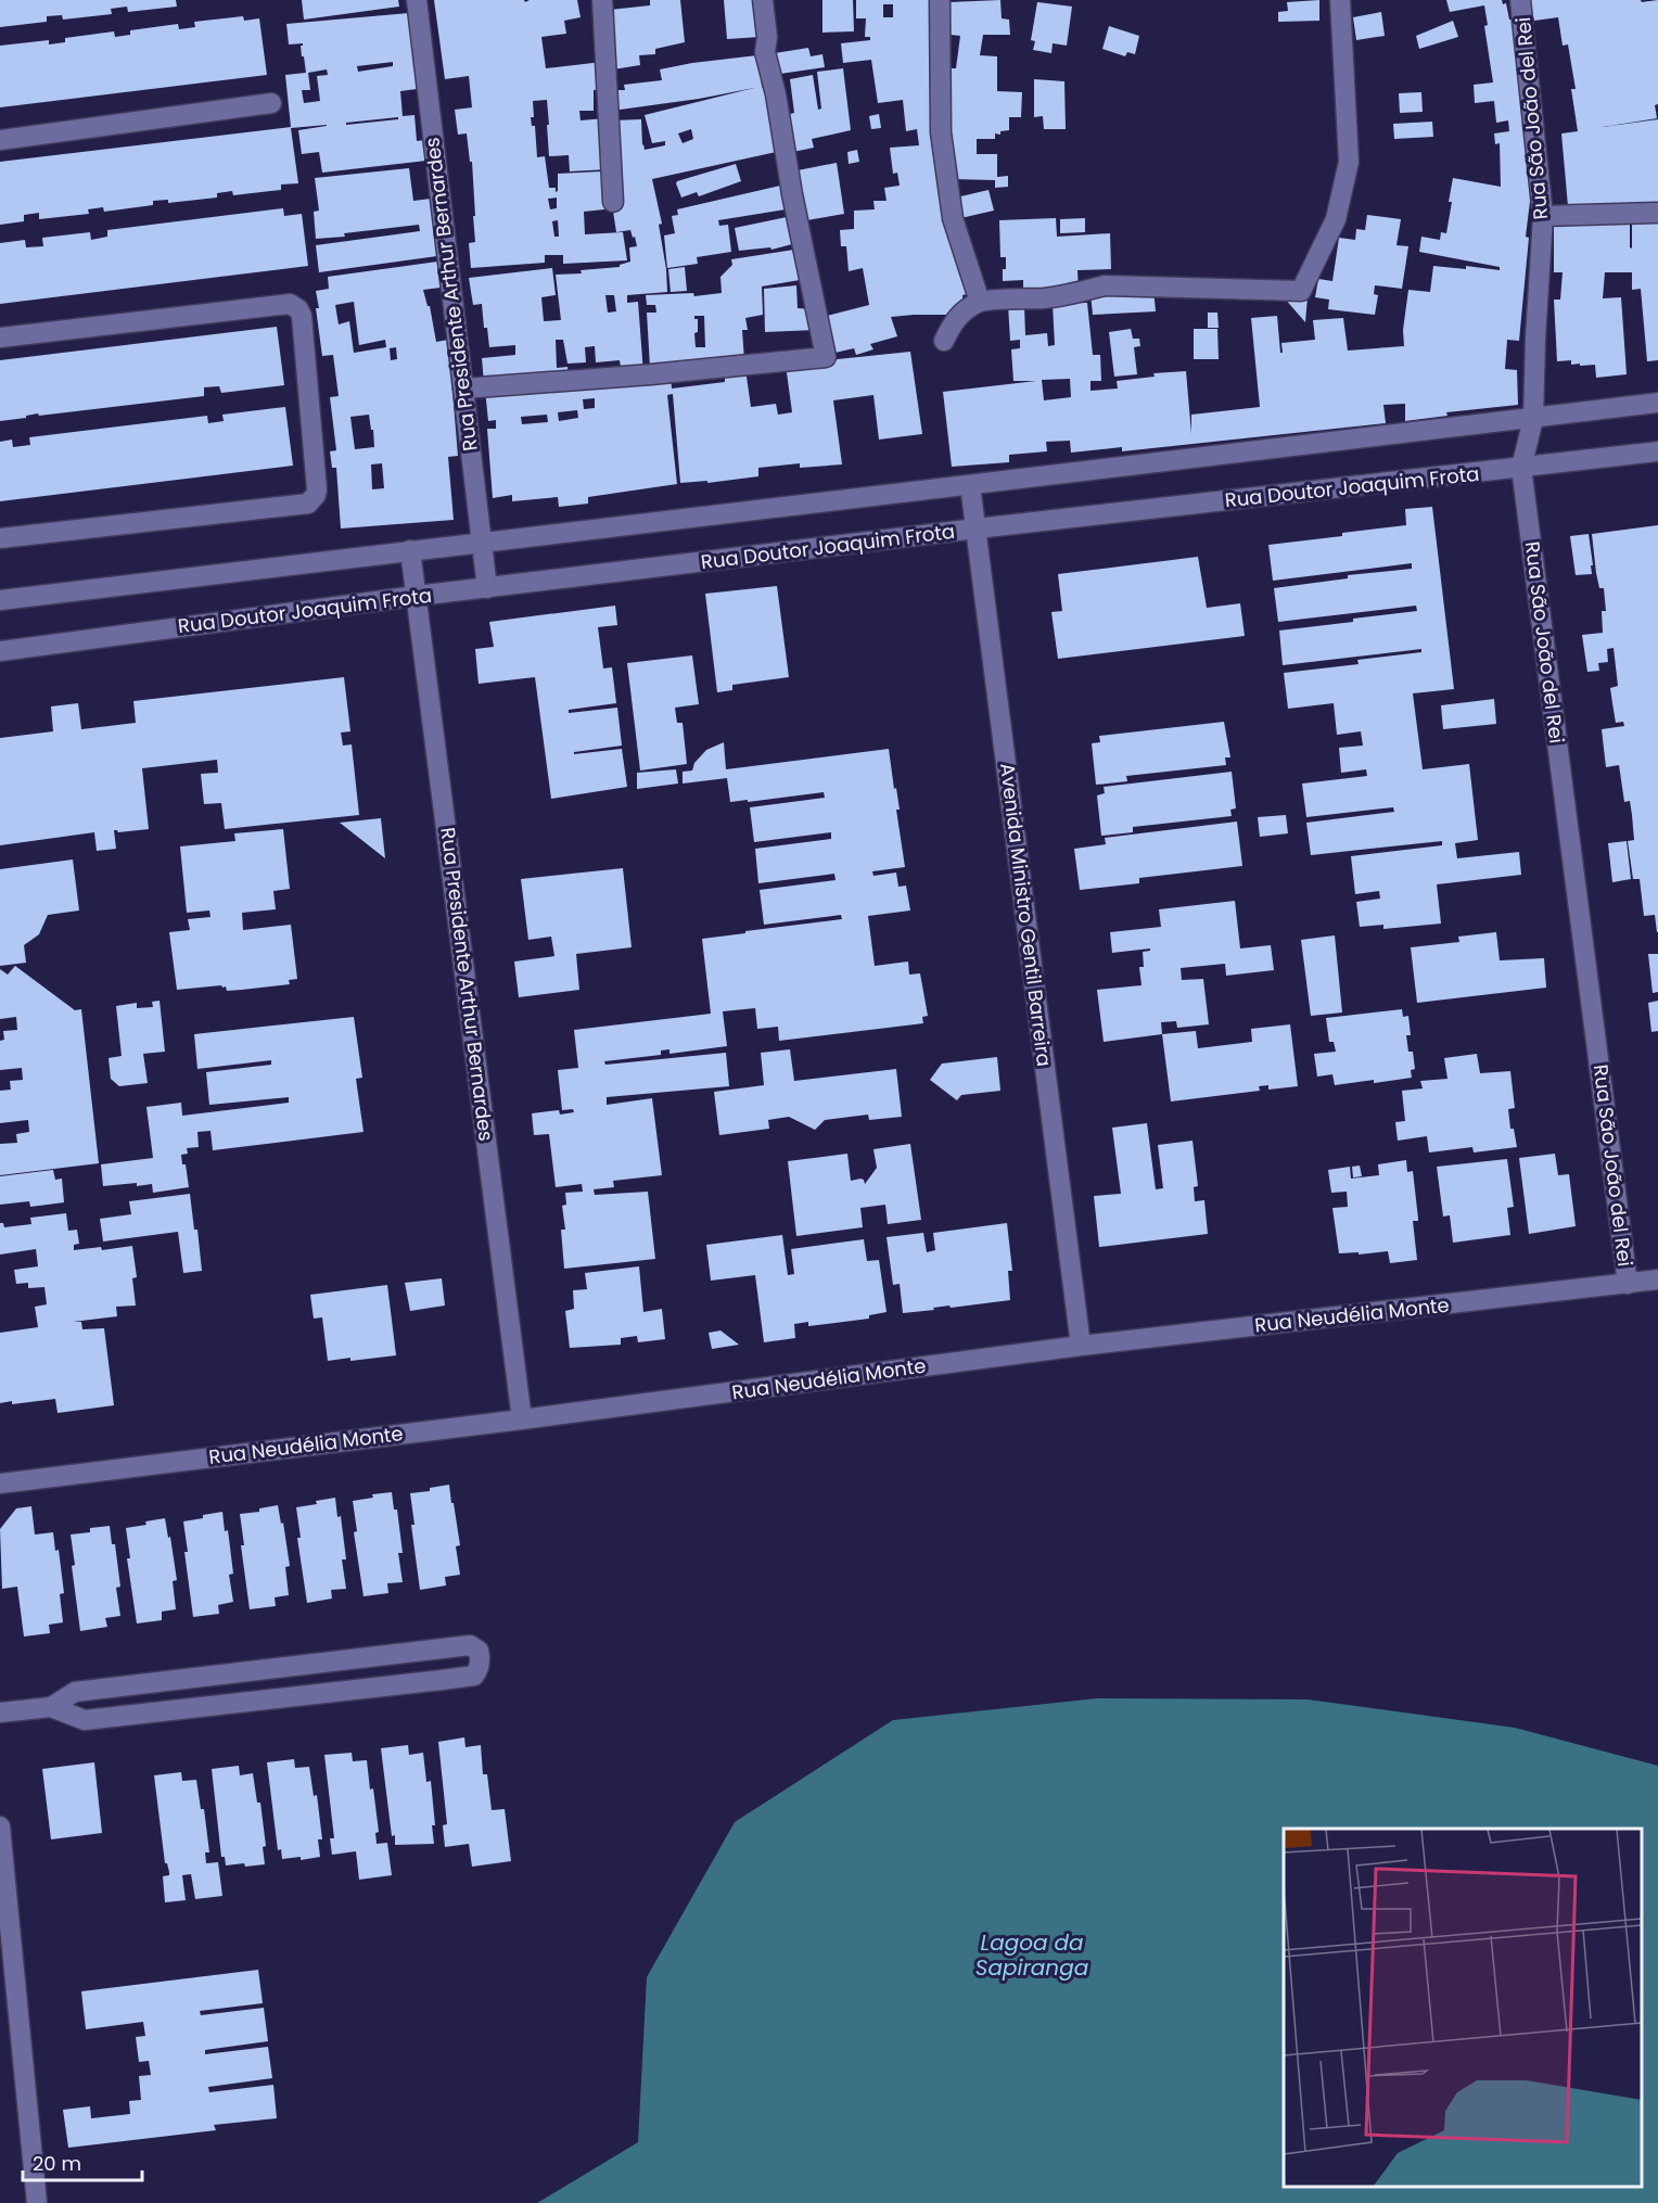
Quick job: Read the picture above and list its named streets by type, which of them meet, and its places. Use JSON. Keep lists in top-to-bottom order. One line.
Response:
{"streets":{"street":["Rua São João del Rei","Rua Presidente Arthur Bernardes","Rua Doutor Joaquim Frota","Avenida Ministro Gentil Barreira","Rua Neudélia Monte"]},"crossings":[["Rua São João del Rei","Rua Doutor Joaquim Frota"],["Rua São João del Rei","Rua Neudélia Monte"],["Rua Presidente Arthur Bernardes","Rua Doutor Joaquim Frota"],["Rua Presidente Arthur Bernardes","Rua Neudélia Monte"],["Rua Doutor Joaquim Frota","Avenida Ministro Gentil Barreira"],["Avenida Ministro Gentil Barreira","Rua Neudélia Monte"]],"water":["Lagoa da Sapiranga"],"scale_bar":"20 m"}
